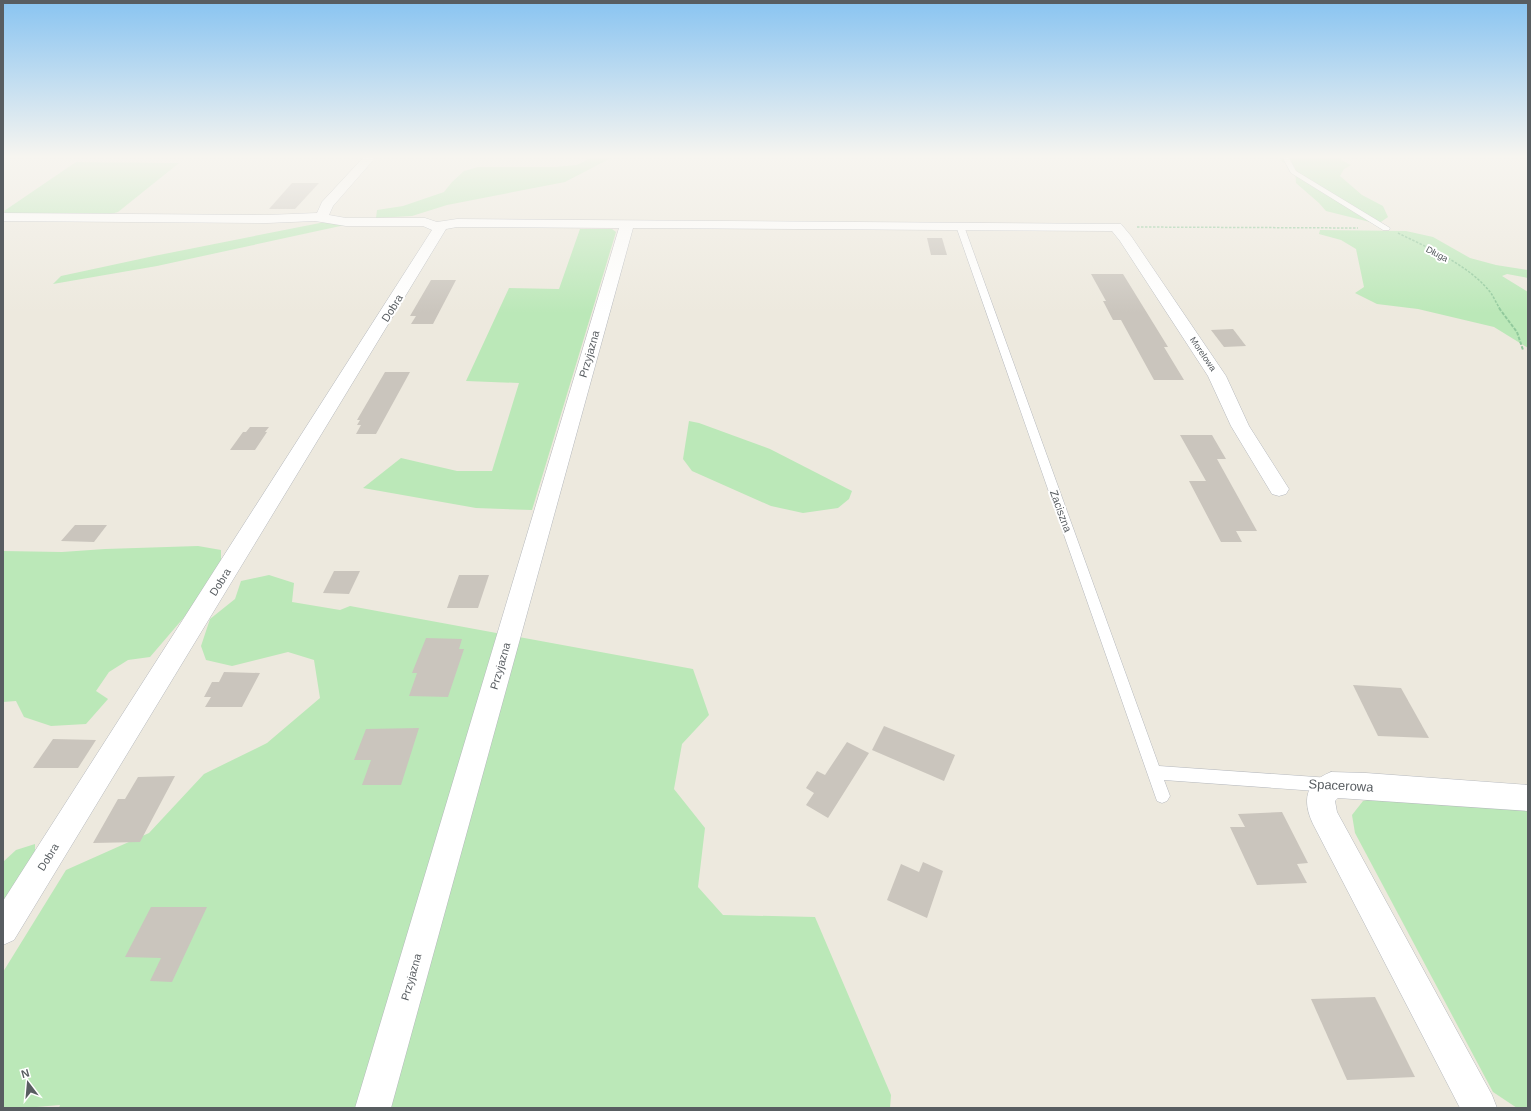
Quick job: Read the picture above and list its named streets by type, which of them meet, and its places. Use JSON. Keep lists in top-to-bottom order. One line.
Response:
{"streets":{"street":["Dobra","Przyjazna","Morelowa","Spacerowa"],"lane":["Zaciszna"],"path":["Długa"]},"crossings":[["Zaciszna","Spacerowa"]],"north":"top"}
